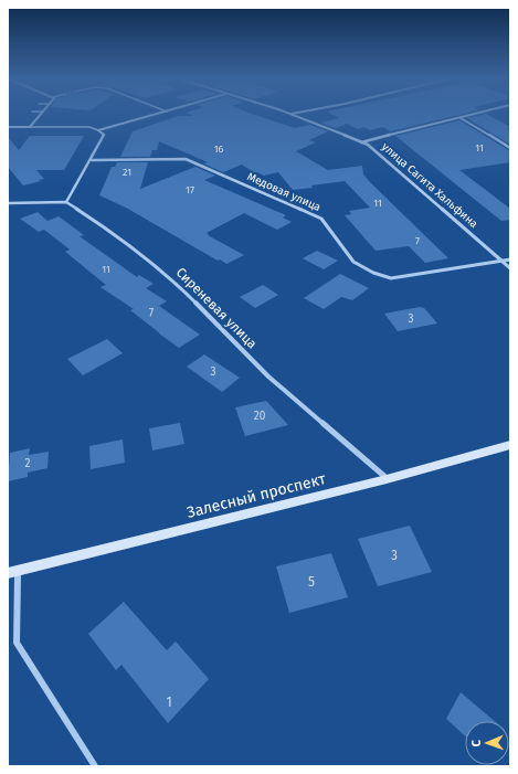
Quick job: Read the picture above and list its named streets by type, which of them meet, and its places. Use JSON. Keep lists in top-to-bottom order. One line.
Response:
{"streets":{"main road":["Залесный проспект"],"street":["улица Сагита Хальфина","Медовая улица","Сиреневая улица"]},"crossings":[["улица Сагита Хальфина","Медовая улица"],["Сиреневая улица","Залесный проспект"]],"house_numbers":["11","16","21","17","11","7","11","7","3","3","20","2","3","5","1"],"north":"left"}
